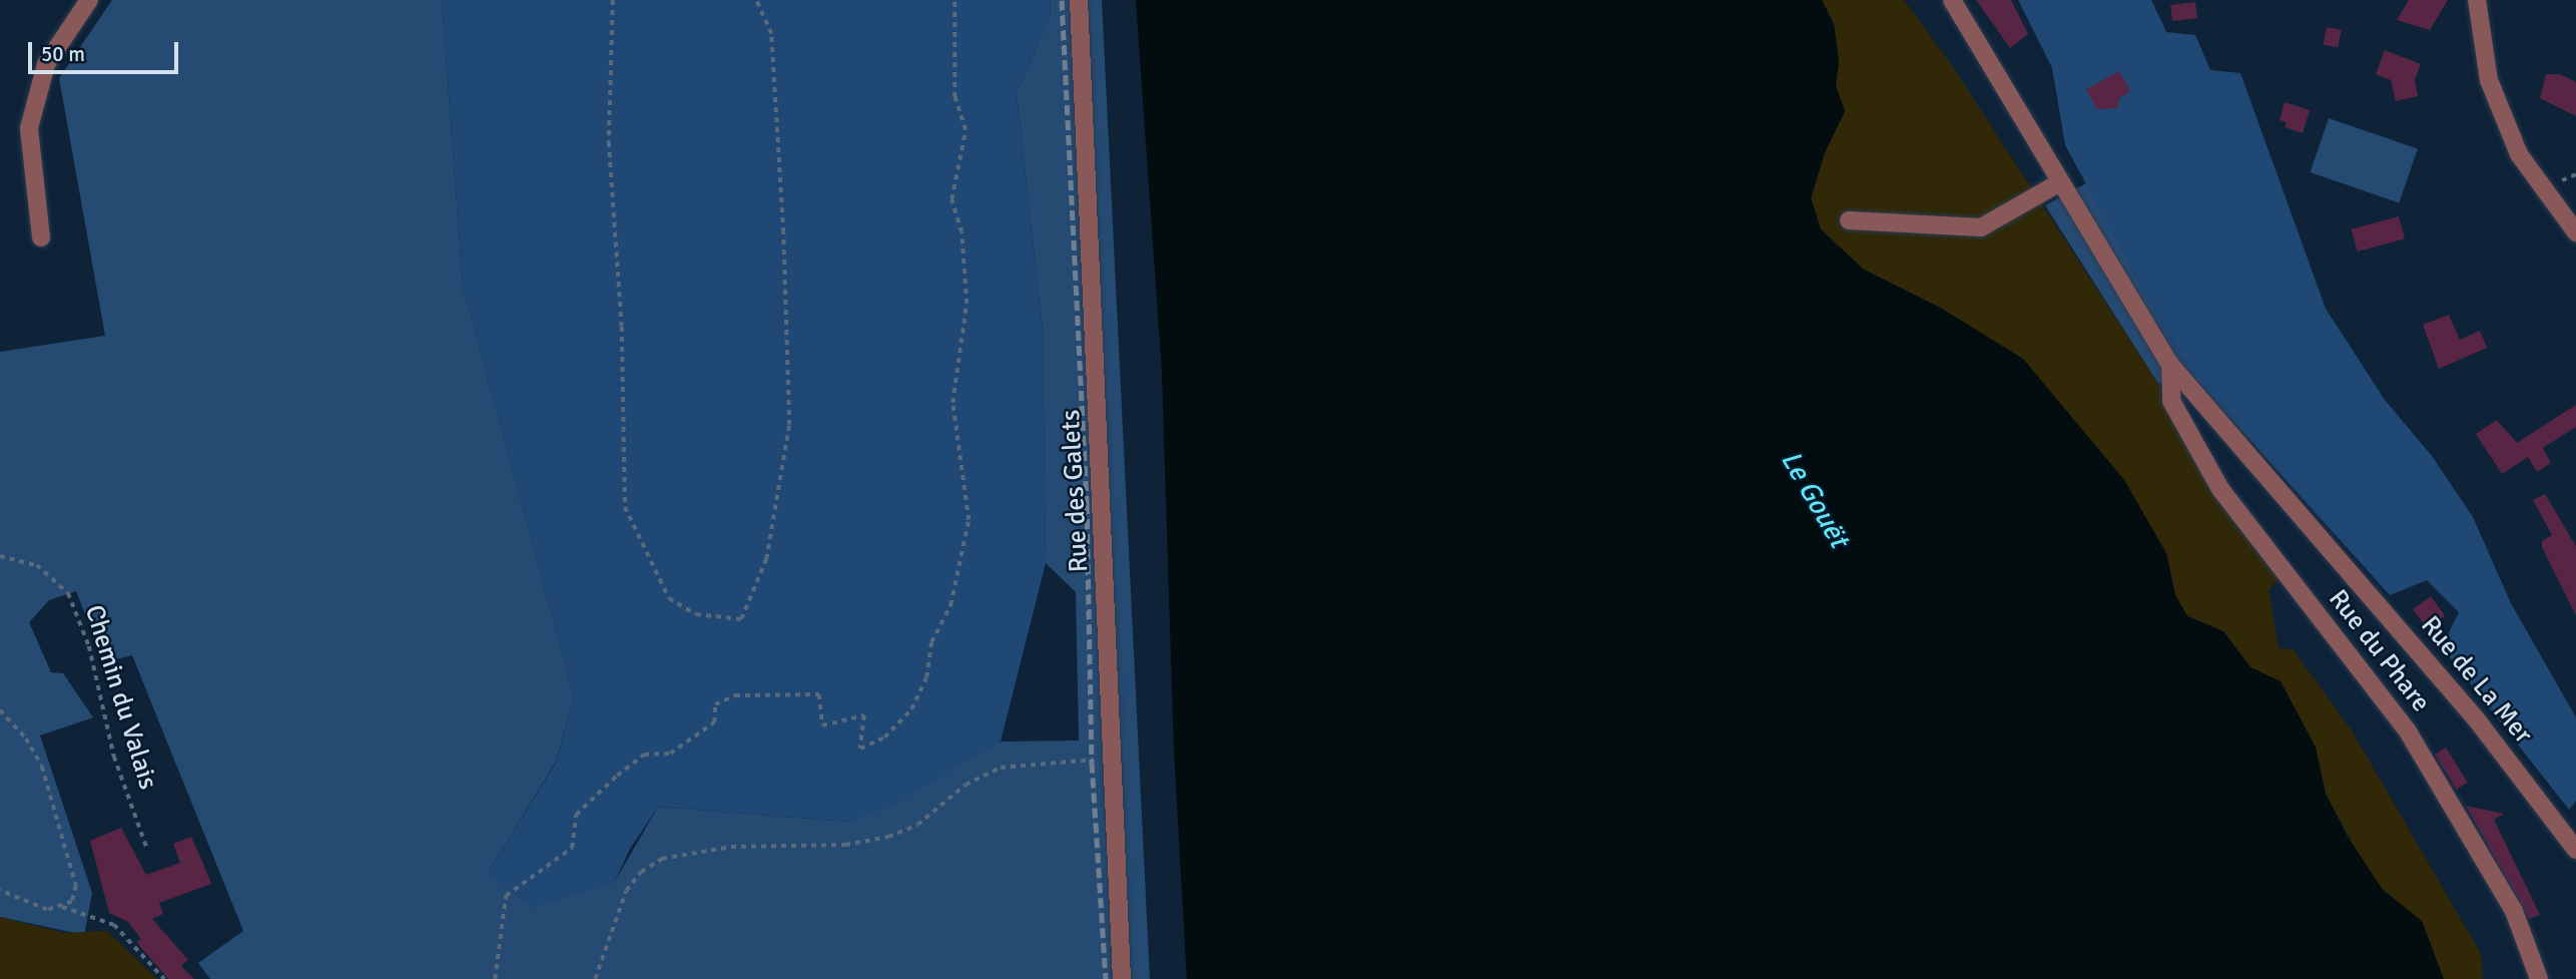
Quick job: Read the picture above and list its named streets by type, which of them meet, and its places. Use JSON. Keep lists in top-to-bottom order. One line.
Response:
{"streets":{"street":["Rue des Galets","Rue du Phare","Rue de La Mer"],"path":["Chemin du Valais"]},"crossings":[["Rue du Phare","Rue de La Mer"]],"water":["Le Gouët"],"scale_bar":"50 m"}
